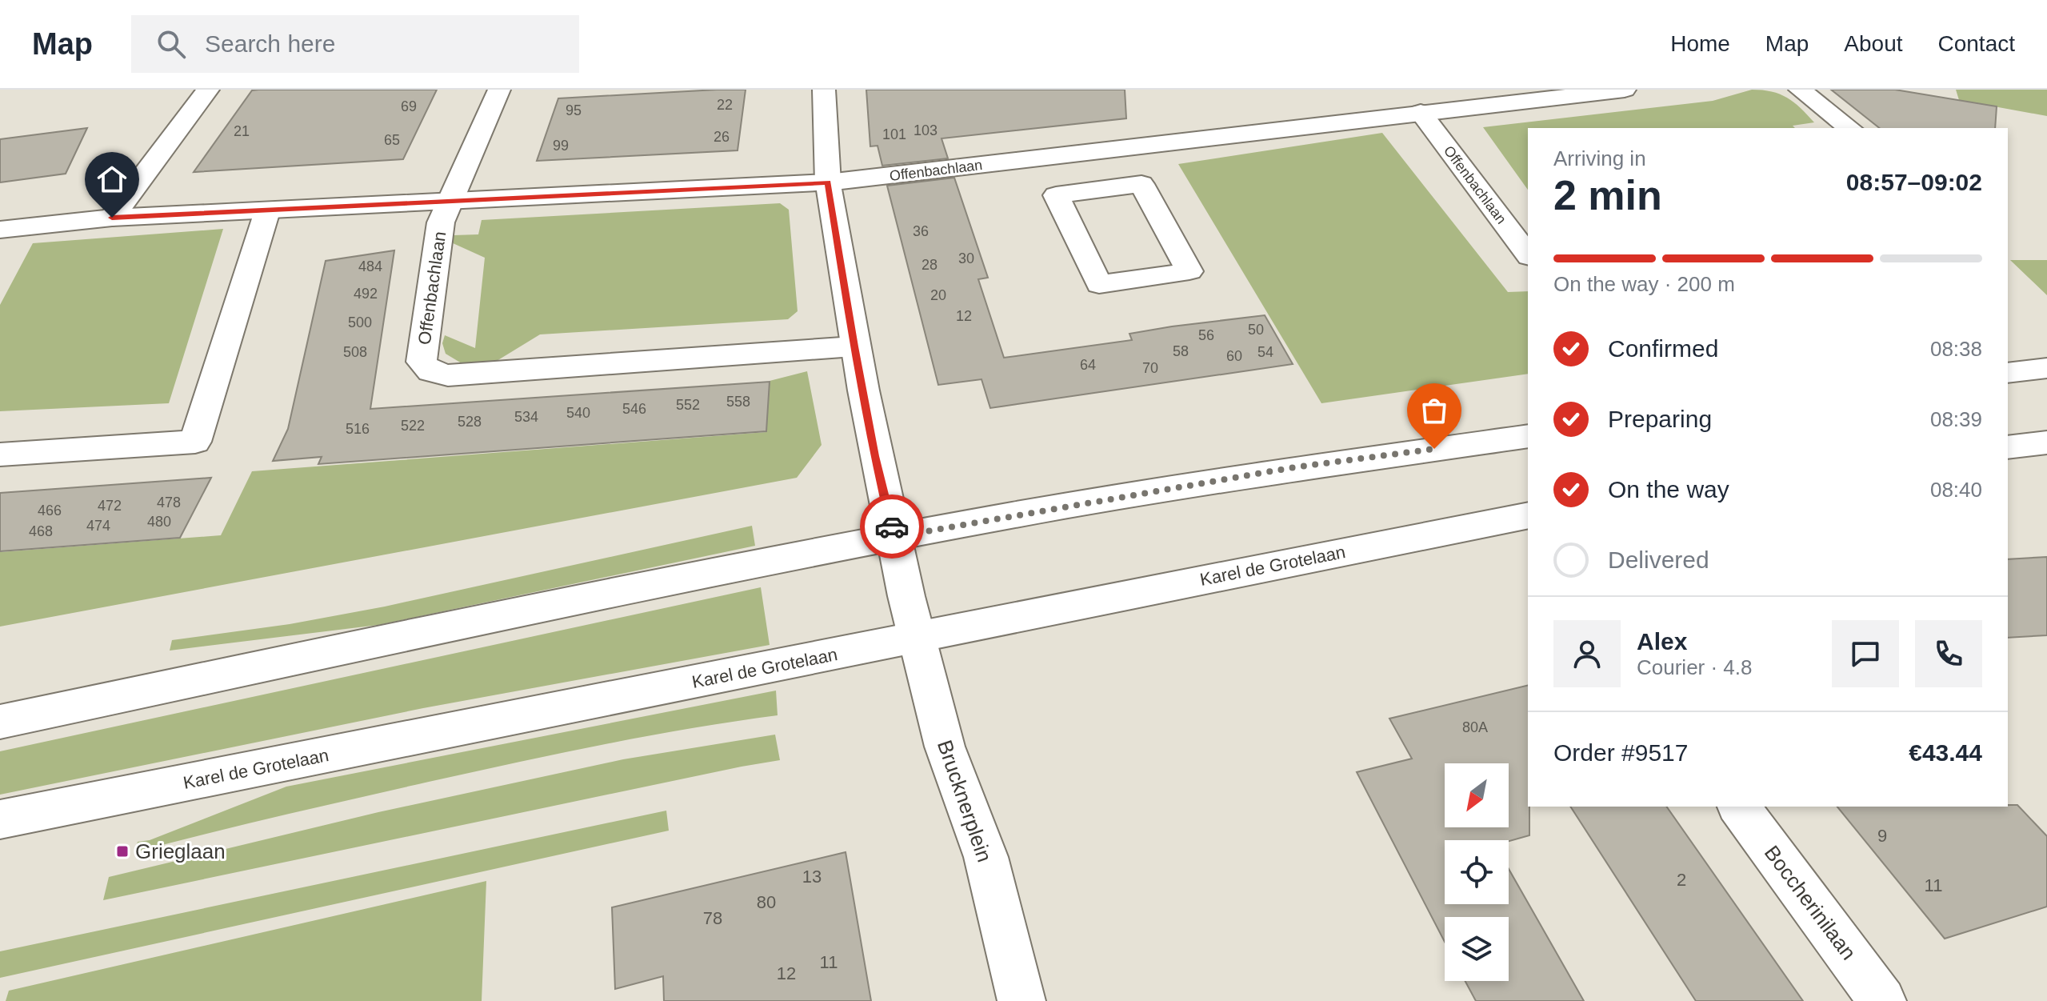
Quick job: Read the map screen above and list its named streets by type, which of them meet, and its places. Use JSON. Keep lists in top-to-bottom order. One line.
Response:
{"streets":{"street":["Offenbachlaan","Karel de Grotelaan","Brucknerplein","Boccherinilaan"]},"crossings":[["Karel de Grotelaan","Brucknerplein"]],"places":{"transit":["Grieglaan"]},"house_numbers":["22","69","95","103","21","101","26","65","99","36","30","28","484","492","20","12","500","50","56","58","508","54","60","64","70","558","552","546","540","534","528","522","516","478","472","466","480","474","468","80A","9","13","2","11","80","78","11","12"],"north":"bottom left","page":{"header":"Map","search":"Search here","nav":["Home","Map","About","Contact"],"heading":["2 min","Arriving in","08:57–09:02"],"panel":["Alex","Courier · 4.8","Order #9517","€43.44"],"bar":"On the way · 200 m","list":[["Confirmed","08:38"],["Preparing","08:39"],["On the way","08:40"],"Delivered"]}}
